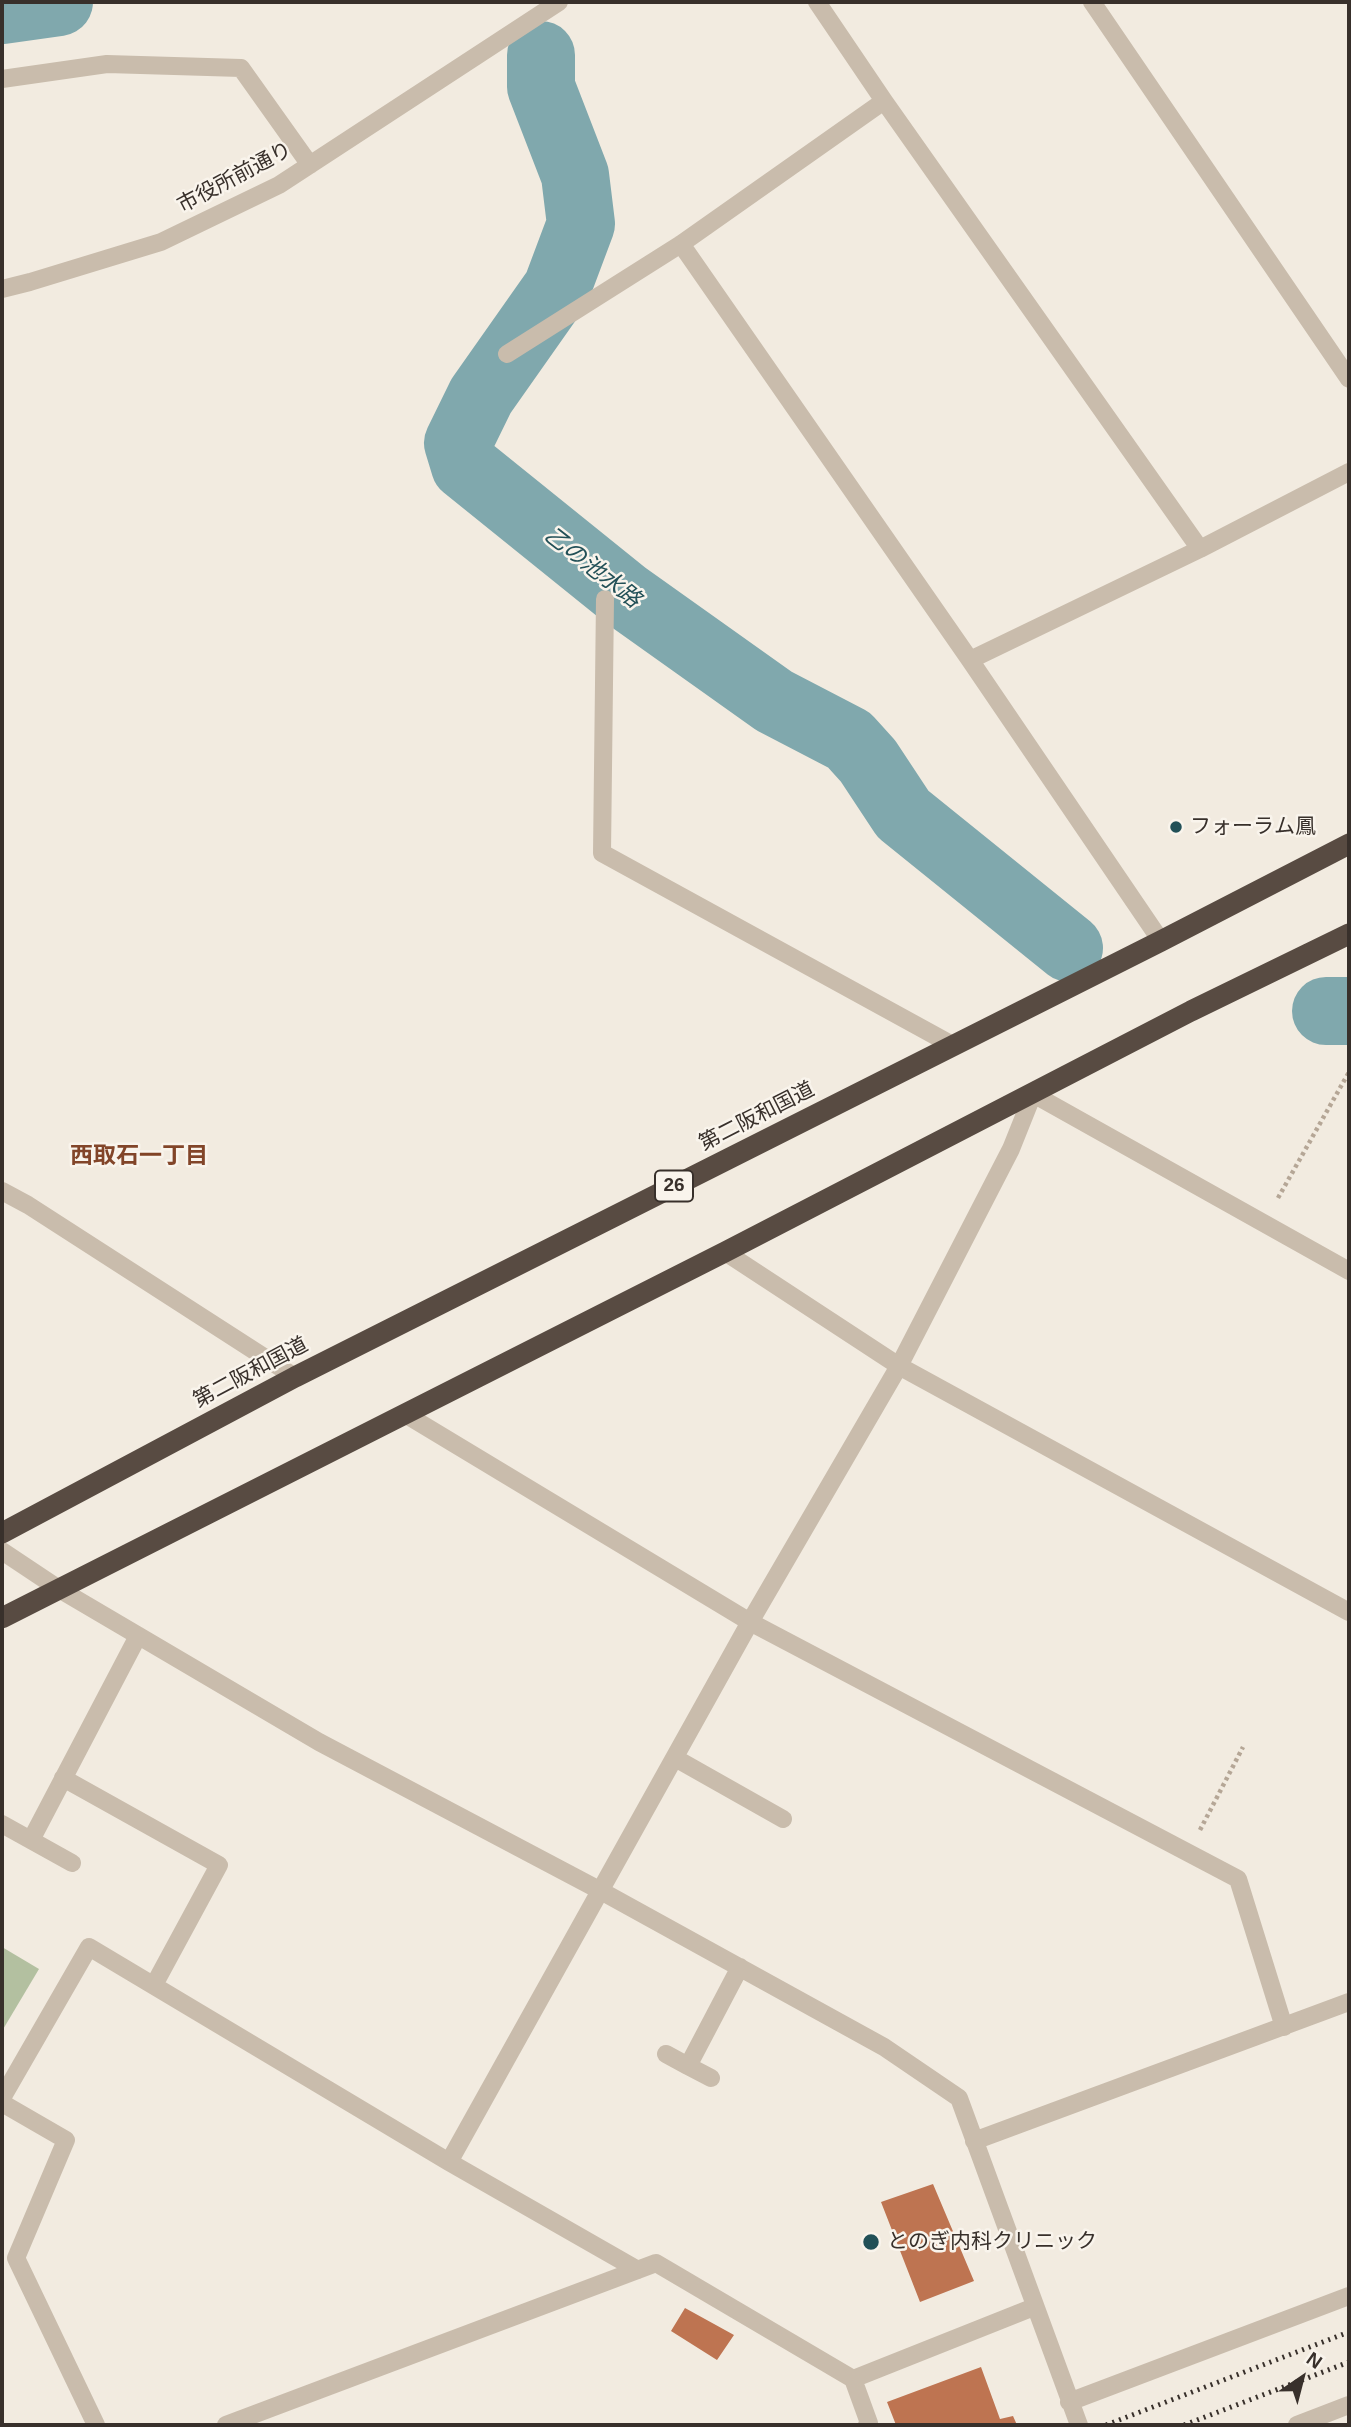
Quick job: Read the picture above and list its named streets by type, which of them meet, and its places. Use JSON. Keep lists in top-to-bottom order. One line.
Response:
{"streets":{"highway":["第二阪和国道","26"],"street":["市役所前通り"]},"districts":["西取石一丁目"],"water":["乙の池水路"],"places":["フォーラム鳳","とのぎ内科クリニック"],"north":"top right"}
